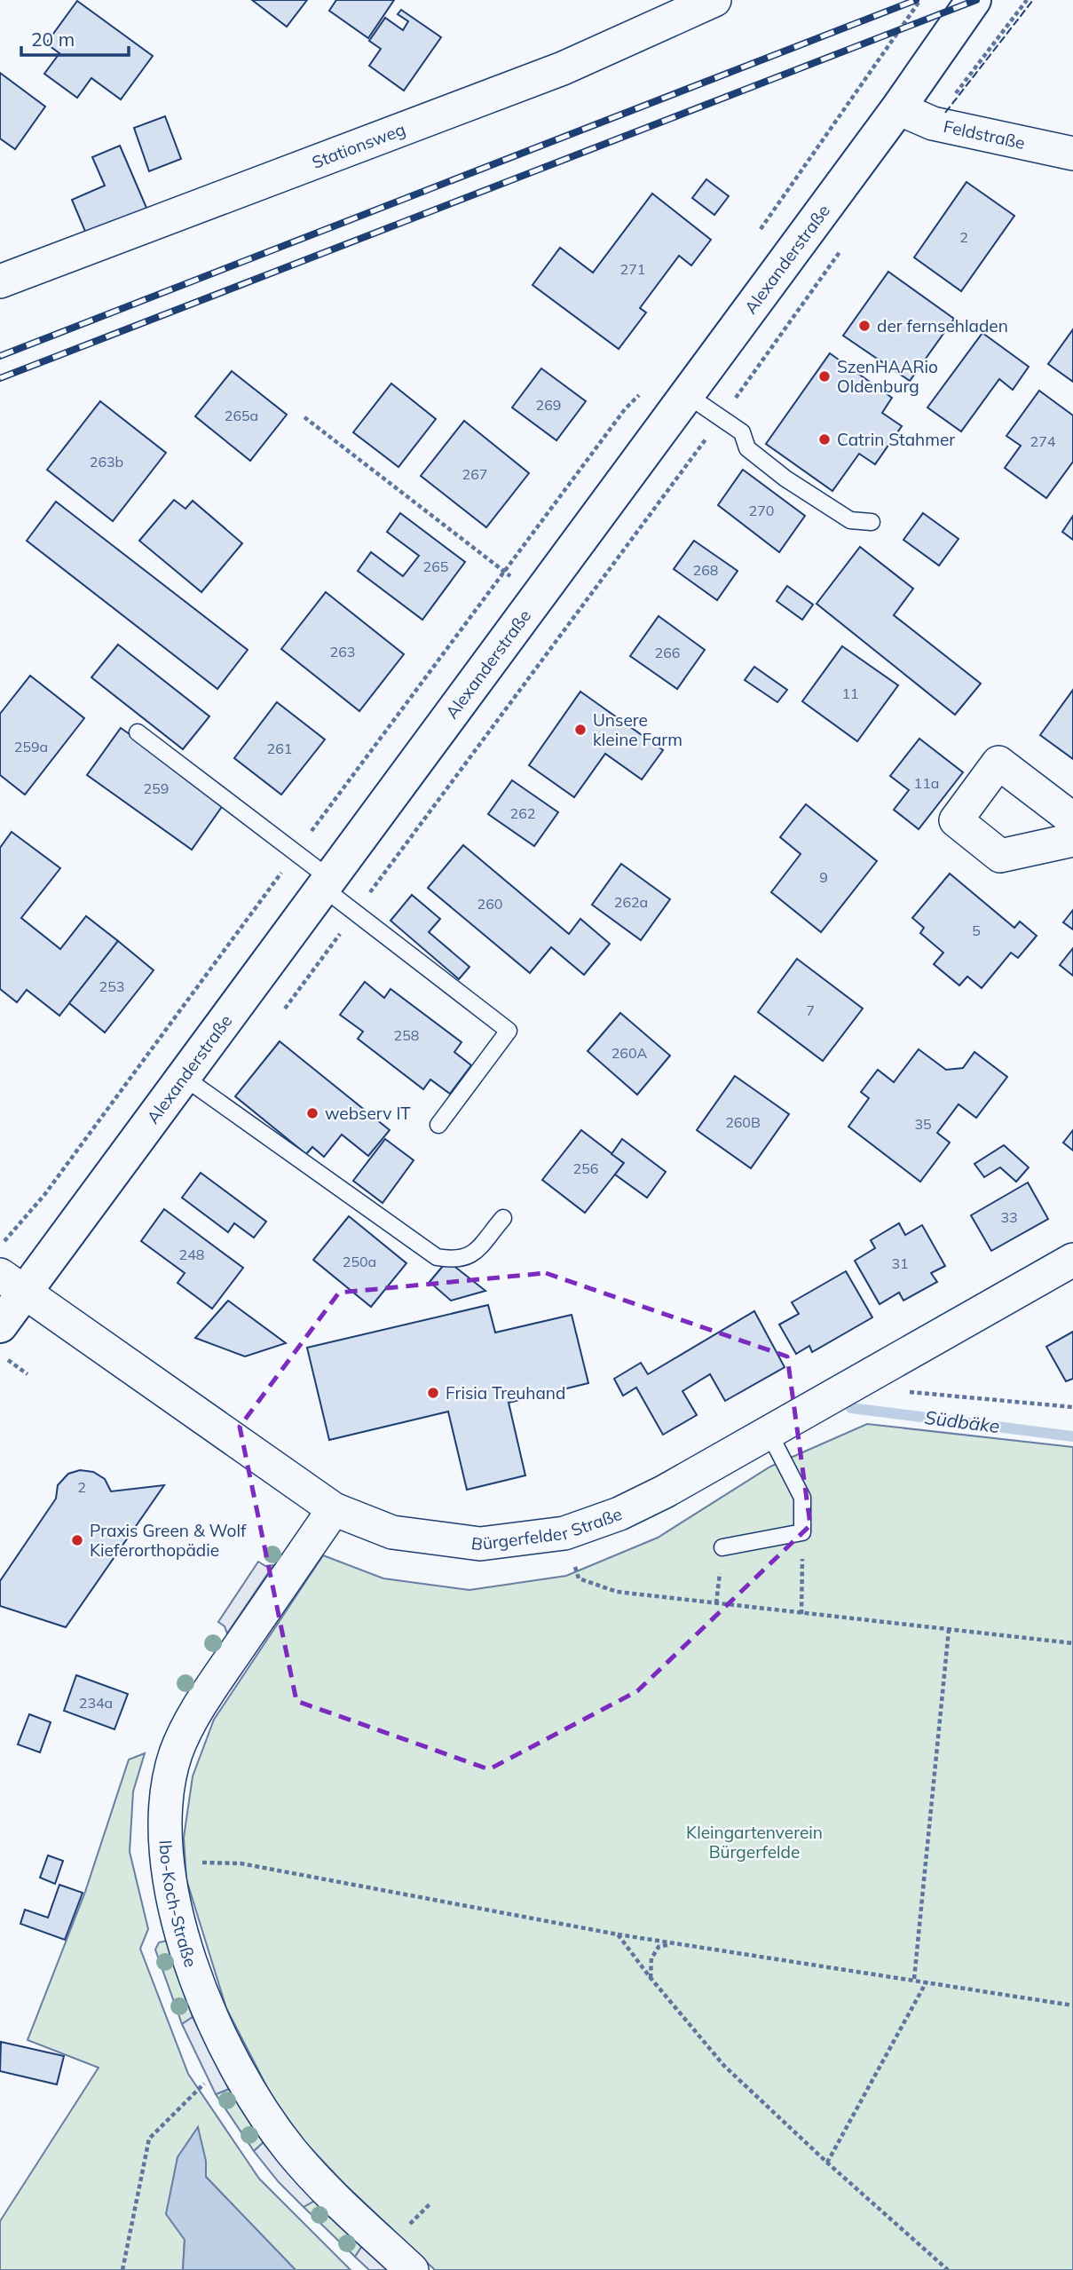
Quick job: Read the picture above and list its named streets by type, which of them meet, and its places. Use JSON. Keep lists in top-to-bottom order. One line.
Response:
{"streets":{"main road":["Alexanderstraße"],"street":["Feldstraße","Stationsweg","Bürgerfelder Straße","Ibo-Koch-Straße"]},"crossings":[["Feldstraße","Alexanderstraße"],["Alexanderstraße","Bürgerfelder Straße"],["Bürgerfelder Straße","Ibo-Koch-Straße"]],"water":["Südbäke"],"parks":["Kleingartenverein Bürgerfelde"],"places":["der fernsehladen","SzenHAARio Oldenburg","Catrin Stahmer","Unsere kleine Farm","webserv IT","Frisia Treuhand","Praxis Green & Wolf Kieferorthopädie"],"house_numbers":["2","271","269","265a","274","263b","267","270","265","268","263","266","11","259a","261","11a","259","262","9","262a","260","5","253","7","258","260A","260B","35","256","33","248","250a","31","2","234a"],"scale_bar":"20 m"}
